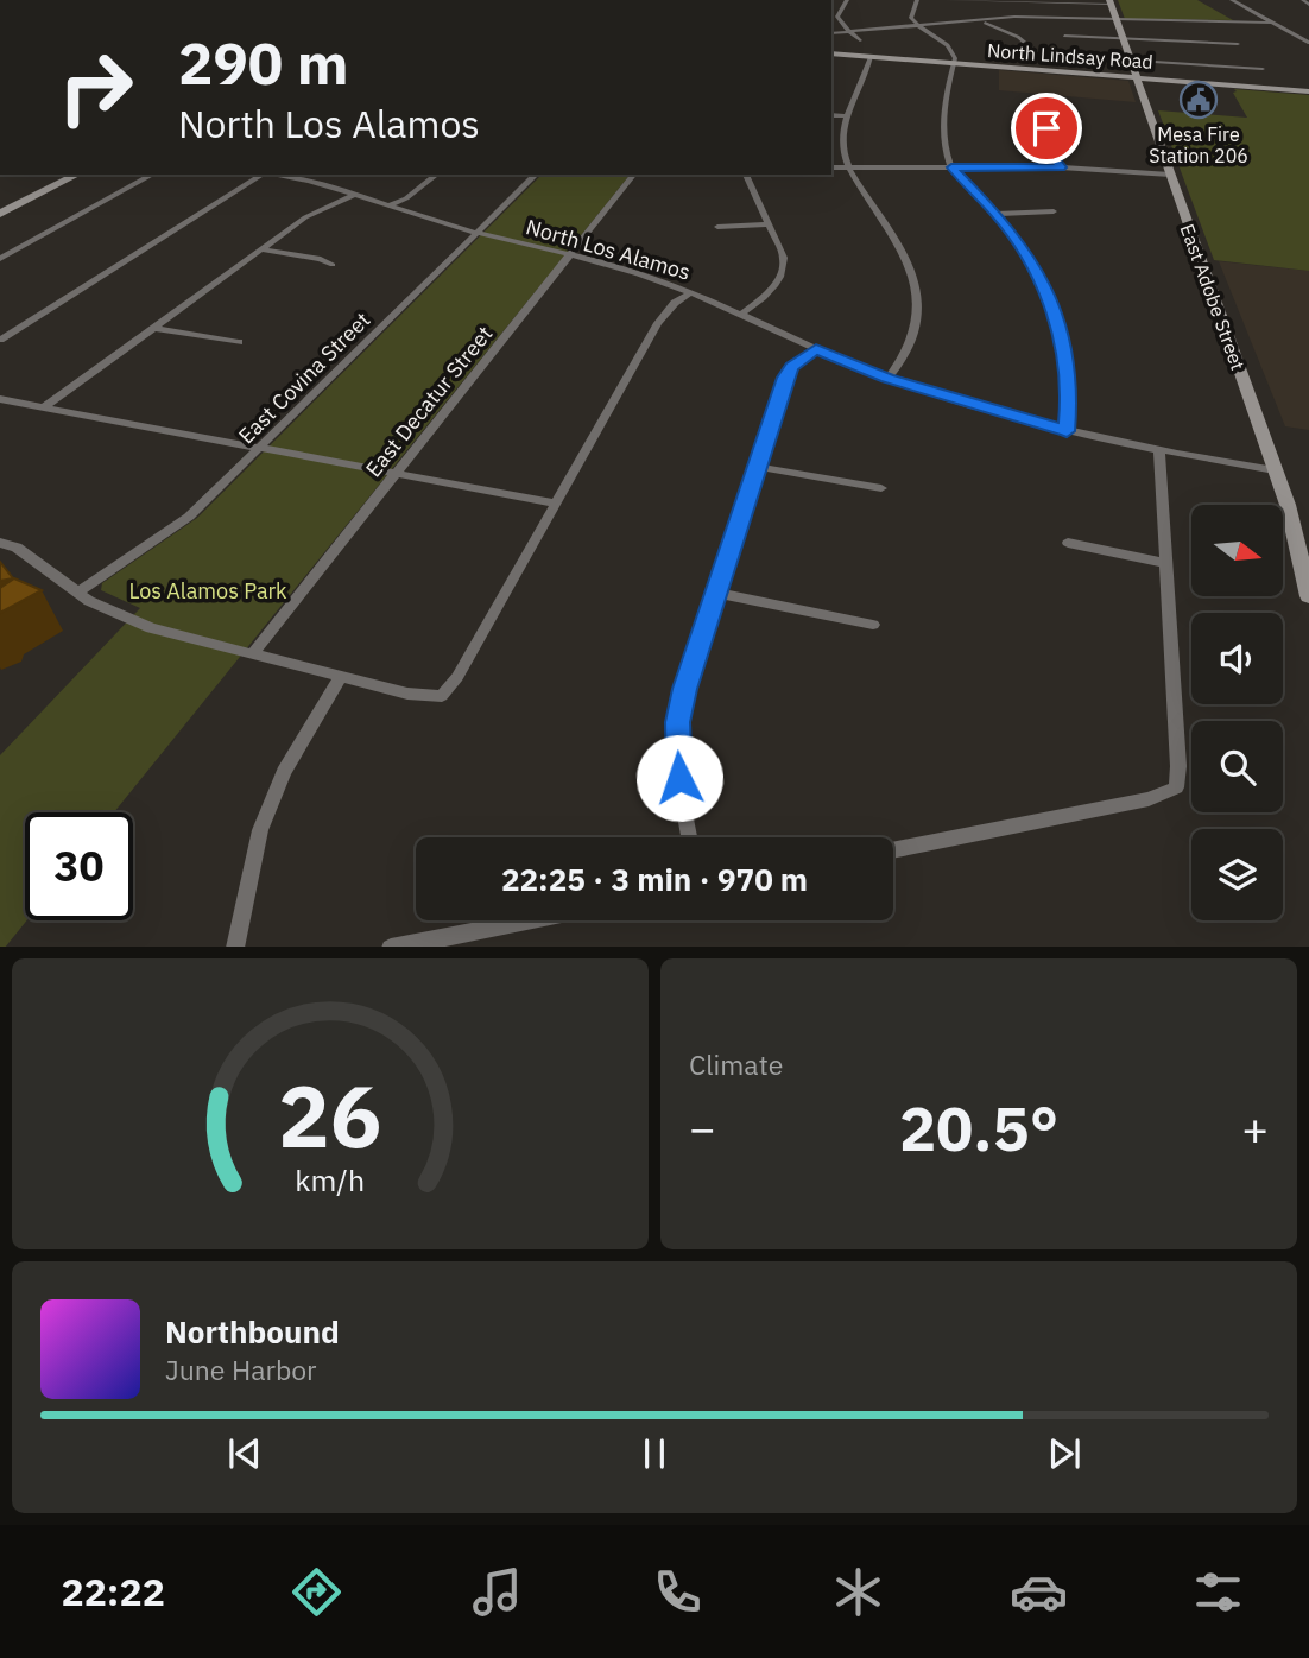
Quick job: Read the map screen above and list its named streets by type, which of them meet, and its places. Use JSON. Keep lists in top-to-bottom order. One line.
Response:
{"streets":{"street":["North Lindsay Road","North Los Alamos","East Adobe Street","East Covina Street","East Decatur Street"]},"crossings":[["North Lindsay Road","East Adobe Street"],["North Los Alamos","East Adobe Street"],["North Los Alamos","East Covina Street"],["North Los Alamos","East Decatur Street"]],"parks":["Los Alamos Park"],"places":{"public building":["Mesa Fire Station 206"]},"north":"right","page":{"turn":["290 m","North Los Alamos"],"limit":"30","trip":"22:25 · 3 min · 970 m","tile":"Climate","heat":["−","20.5°","+"],"song":["Northbound","June Harbor"],"tabs":"22:22","gauge":["26","km/h"]}}
